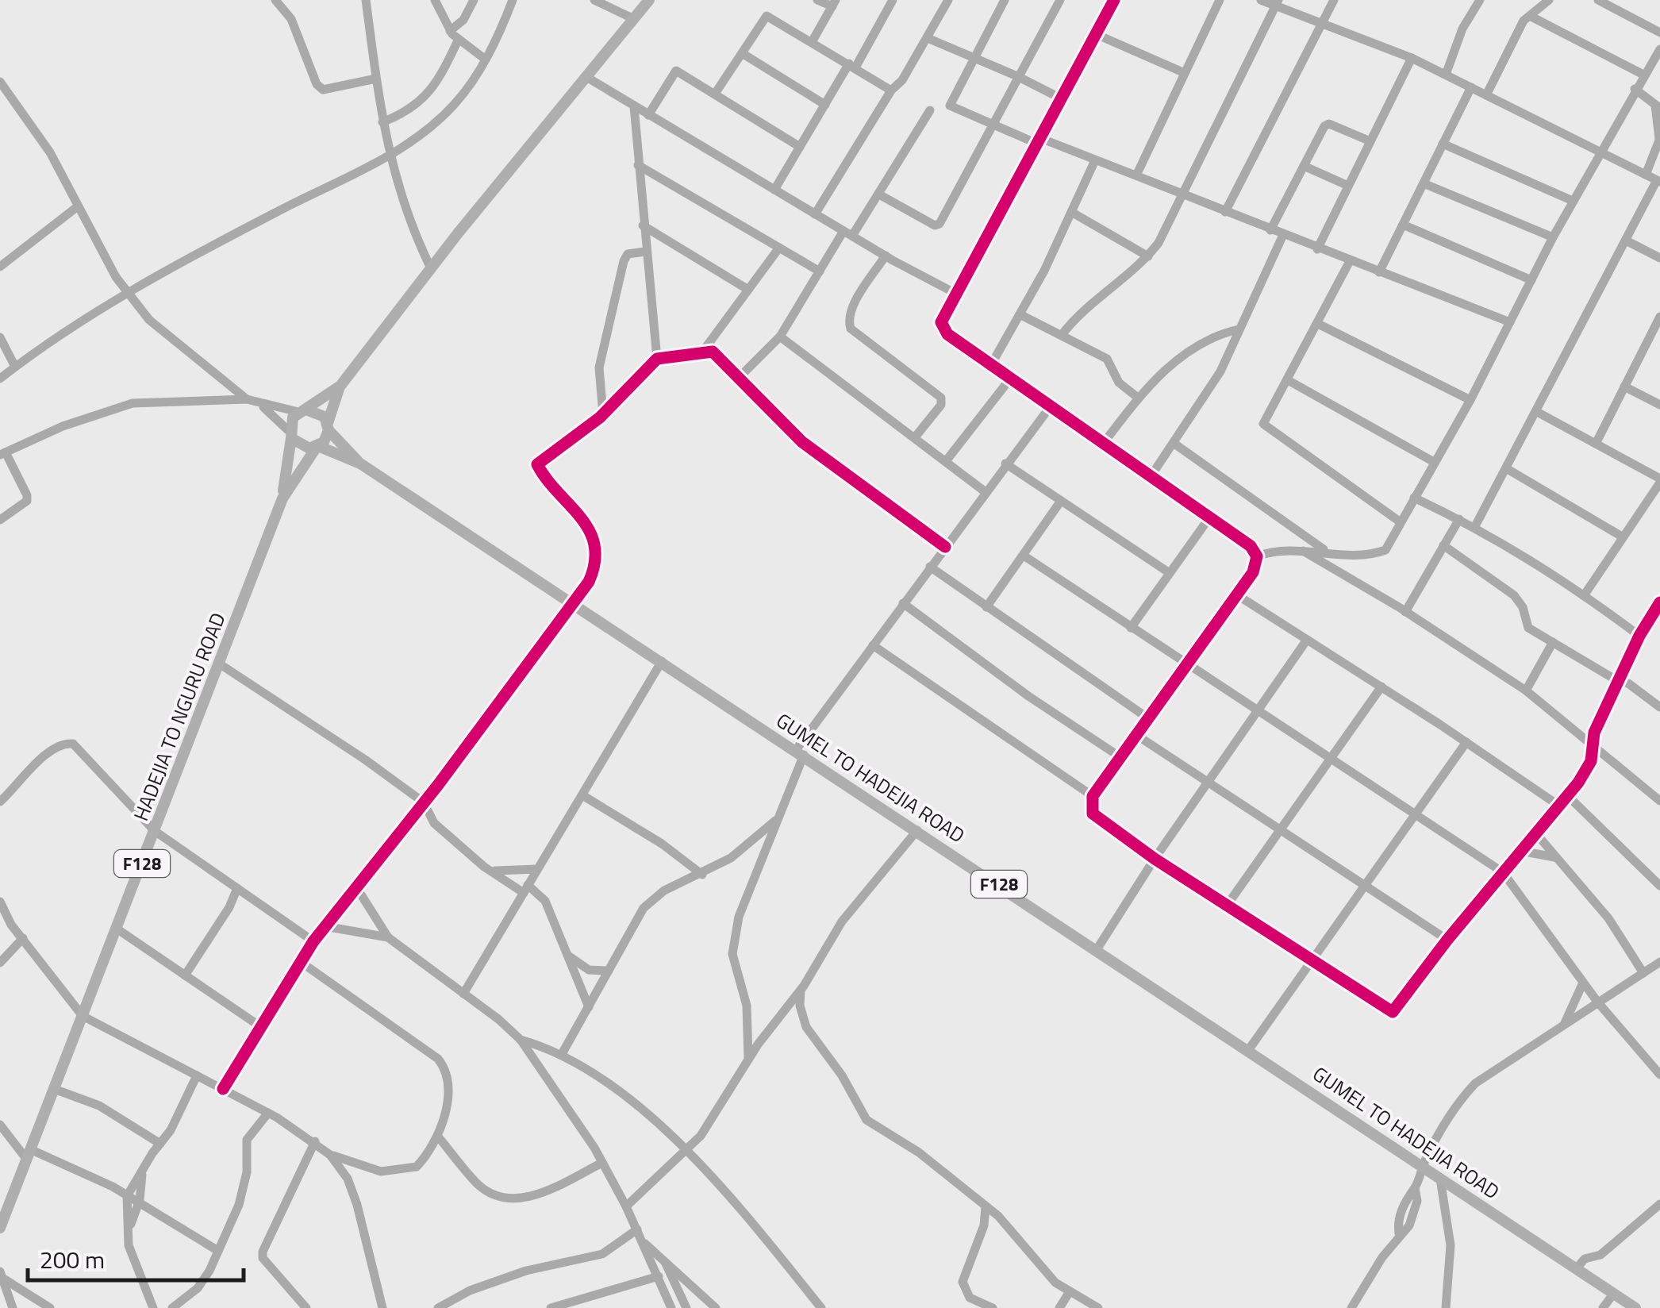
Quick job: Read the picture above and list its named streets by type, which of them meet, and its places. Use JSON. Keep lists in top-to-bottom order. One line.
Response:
{"streets":{"main road":["HADEJIA TO NGURU ROAD","GUMEL TO HADEJIA ROAD","F128"]},"crossings":[["HADEJIA TO NGURU ROAD","GUMEL TO HADEJIA ROAD"],["HADEJIA TO NGURU ROAD","F128"],["GUMEL TO HADEJIA ROAD","F128"]],"scale_bar":"200 m"}
